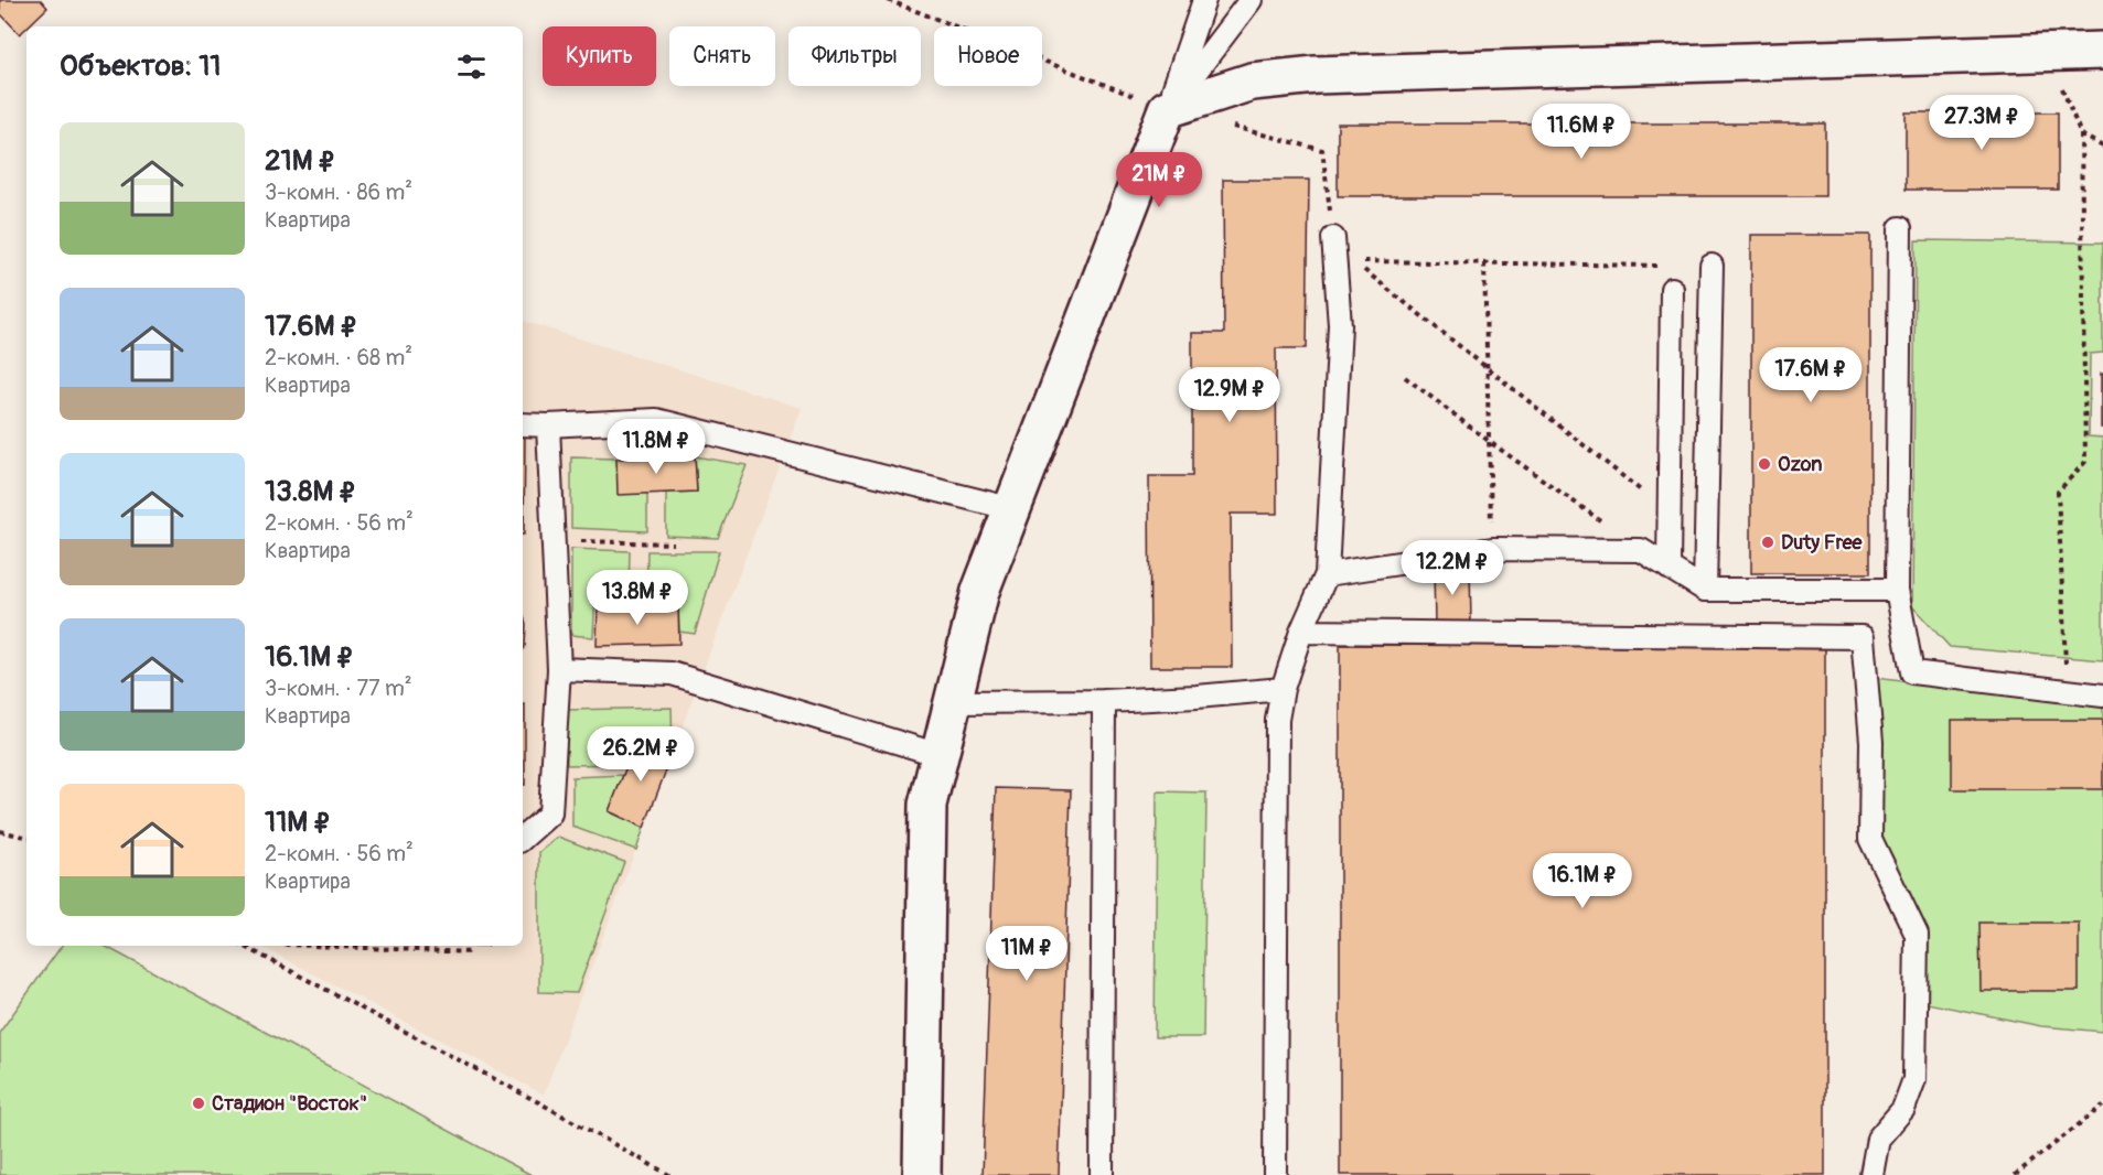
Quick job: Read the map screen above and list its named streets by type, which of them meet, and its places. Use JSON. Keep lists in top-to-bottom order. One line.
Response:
{"places":["Ozon","Duty Free","Стадион \"Восток\""],"page":{"chip":["Купить","Снять","Фильтры","Новое"],"heading":"Объектов: 11","price":["27.3M ₽","11.6M ₽","21M ₽","17.6M ₽","12.9M ₽","11.8M ₽","12.2M ₽","13.8M ₽","26.2M ₽","16.1M ₽","11M ₽"],"list":[{"name":"21M ₽","note":"3-комн. · 86 m² · Квартира"},{"name":"17.6M ₽","note":"2-комн. · 68 m² · Квартира"},{"name":"13.8M ₽","note":"2-комн. · 56 m² · Квартира"},{"name":"16.1M ₽","note":"3-комн. · 77 m² · Квартира"},{"name":"11M ₽","note":"2-комн. · 56 m² · Квартира"}]}}
